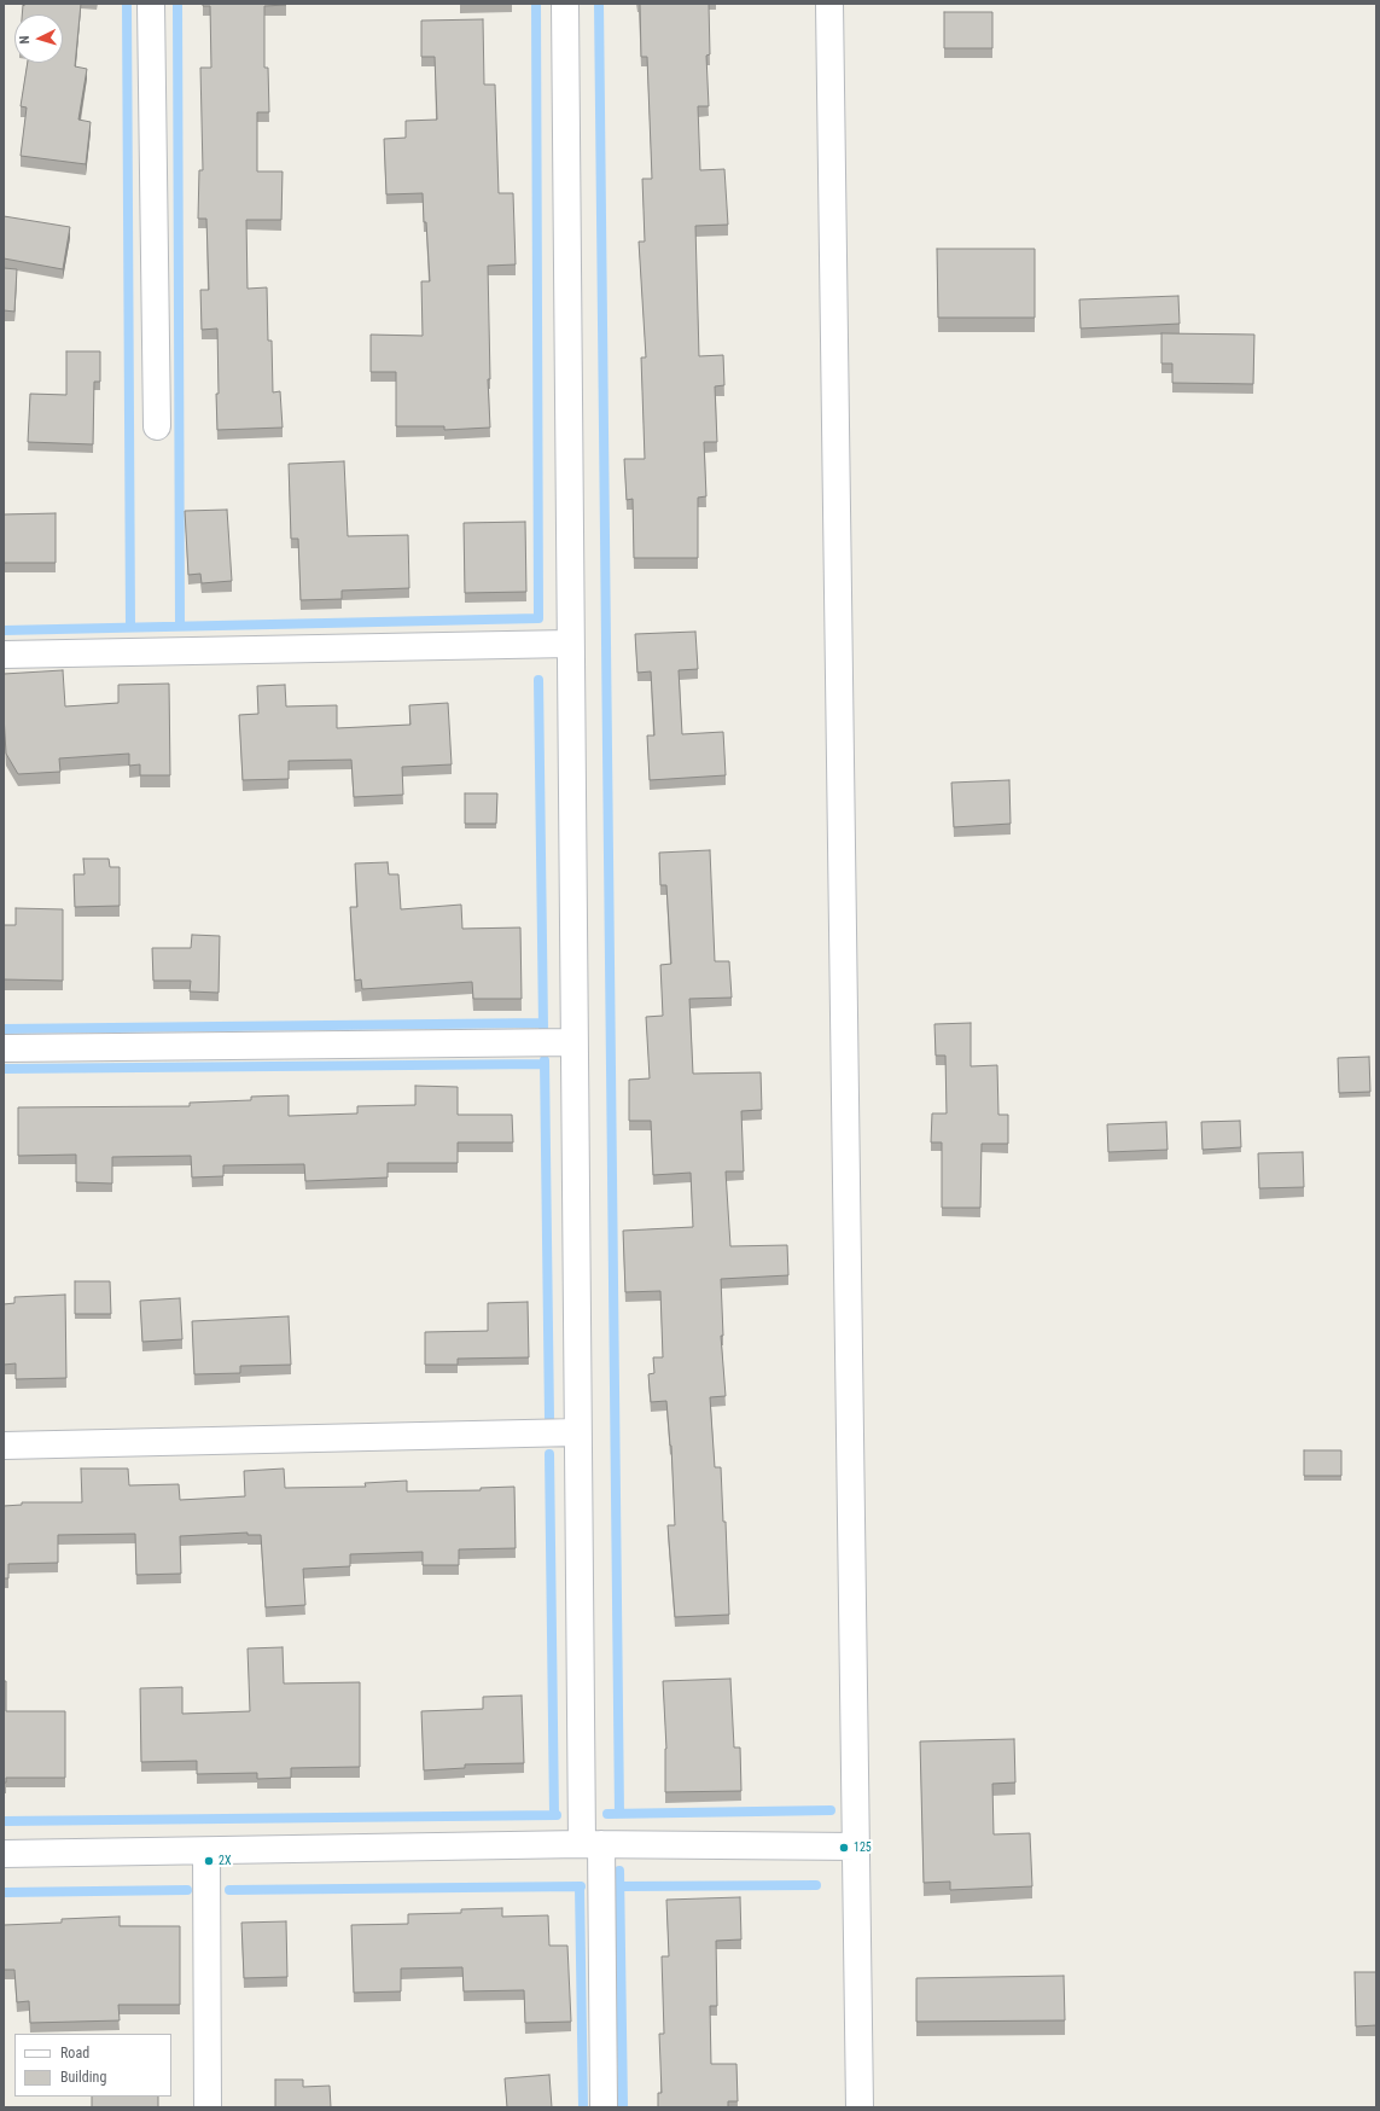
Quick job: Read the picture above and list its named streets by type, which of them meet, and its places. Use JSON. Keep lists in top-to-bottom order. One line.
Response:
{"places":["125","2X"],"legend":["Road","Building"],"north":"left"}
